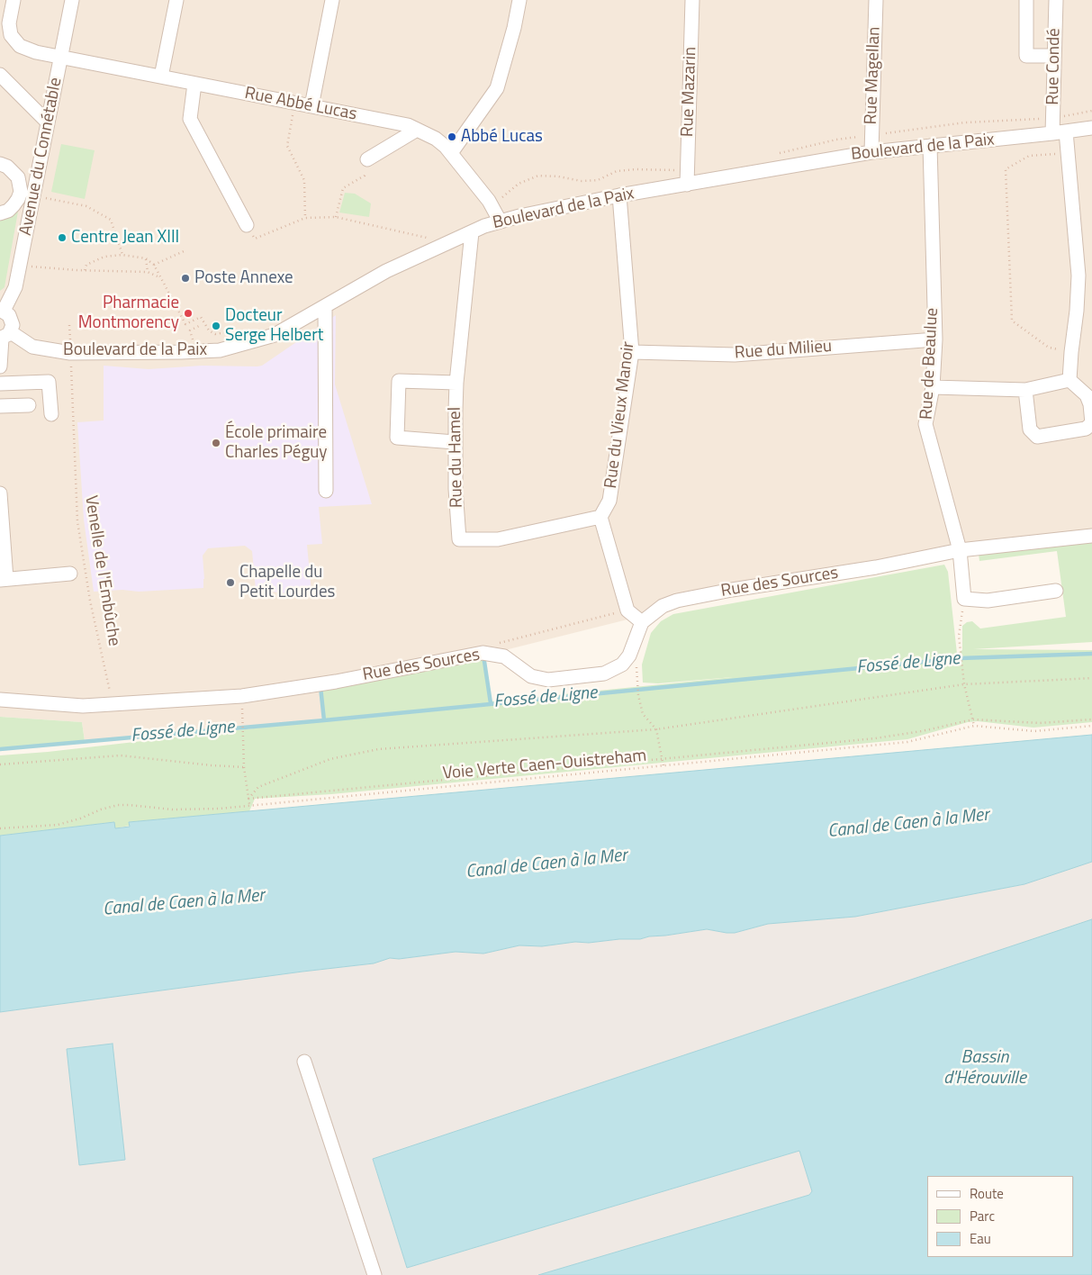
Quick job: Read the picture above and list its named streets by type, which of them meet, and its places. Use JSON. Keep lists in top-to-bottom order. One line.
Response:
{"streets":{"street":["Rue Condé","Rue Magellan","Rue Mazarin","Rue Abbé Lucas","Boulevard de la Paix","Avenue du Connétable","Rue du Milieu","Rue de Beaulue","Rue du Vieux Manoir","Rue du Hamel","Rue des Sources"],"path":["Venelle de l'Embûche","Voie Verte Caen-Ouistreham"]},"crossings":[["Rue Condé","Boulevard de la Paix"],["Rue Magellan","Boulevard de la Paix"],["Rue Mazarin","Boulevard de la Paix"],["Rue Abbé Lucas","Boulevard de la Paix"],["Rue Abbé Lucas","Avenue du Connétable"],["Boulevard de la Paix","Rue de Beaulue"],["Boulevard de la Paix","Rue du Vieux Manoir"],["Boulevard de la Paix","Rue du Hamel"],["Rue du Milieu","Rue de Beaulue"],["Rue du Milieu","Rue du Vieux Manoir"],["Rue de Beaulue","Rue des Sources"],["Rue du Vieux Manoir","Rue du Hamel"],["Venelle de l'Embûche","Rue des Sources"]],"water":["Fossé de Ligne","Canal de Caen à la Mer","Bassin d'Hérouville"],"places":["Abbé Lucas","Centre Jean XIII","Poste Annexe","Pharmacie Montmorency","Docteur Serge Helbert","École primaire Charles Péguy","Chapelle du Petit Lourdes"],"legend":["Route","Parc","Eau"]}
